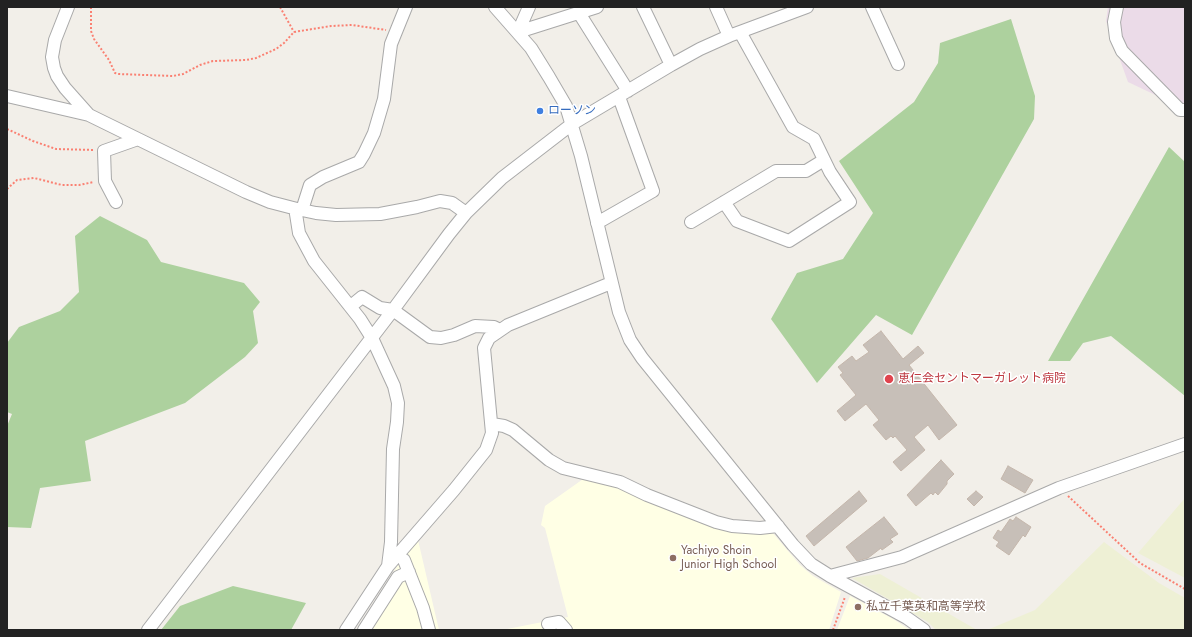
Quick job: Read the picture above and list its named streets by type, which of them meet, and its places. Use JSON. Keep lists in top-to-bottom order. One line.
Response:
{"places":["ローソン","恵仁会セントマーガレット病院","Yachiyo Shoin Junior High School","私立千葉英和高等学校"]}
